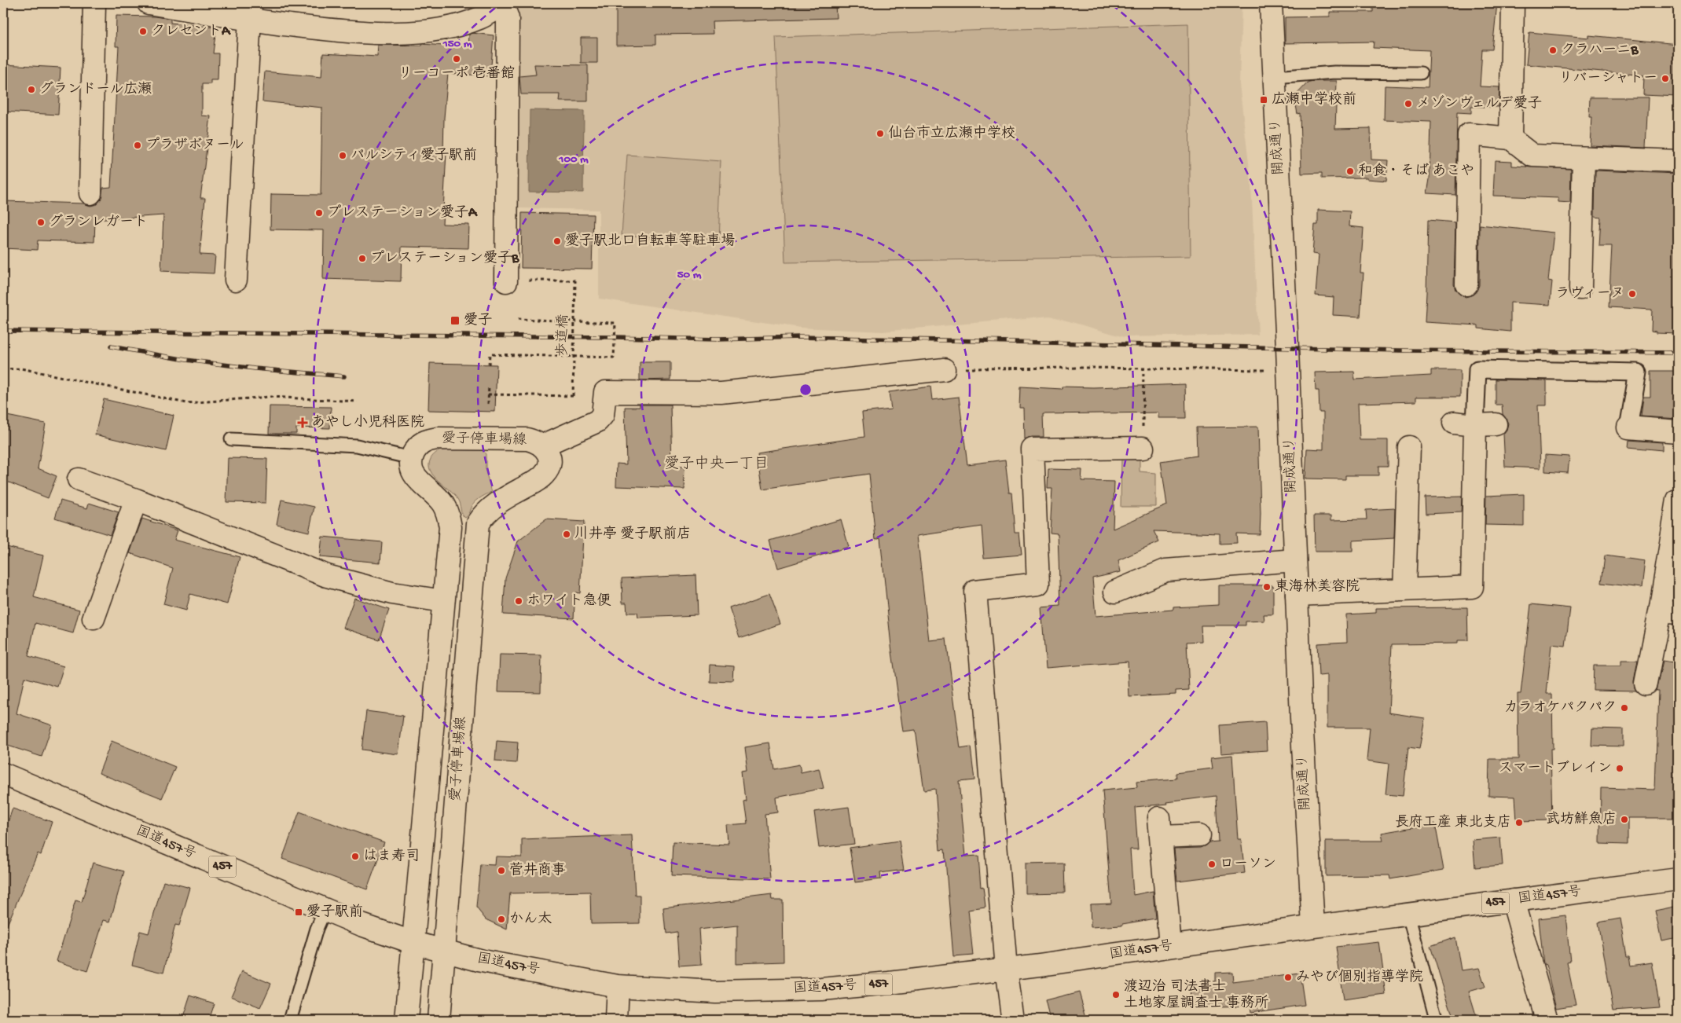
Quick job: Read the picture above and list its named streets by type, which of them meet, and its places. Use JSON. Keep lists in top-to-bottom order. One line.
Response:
{"streets":{"main road":["開成通り","愛子停車場線","国道457号","457"],"path":["歩道橋"]},"crossings":[["開成通り","国道457号"],["愛子停車場線","国道457号"]],"districts":["愛子中央一丁目"],"places":{"other":["クレセントA","クラハーニB","リーコーポ 壱番館","リバーシャトー","グランドール広瀬","メゾンヴェルデ愛子","仙台市立広瀬中学校","プラザボヌール","パルシティ愛子駅前","和食・そば あこや","プレステーション愛子A","グランレガート","愛子駅北口自転車等駐車場","プレステーション愛子B","ラヴィーヌ","川井亭 愛子駅前店","東海林美容院","ホワイト急便","カラオケパクパク","スマートブレイン","武坊鮮魚店","長府工産 東北支店","はま寿司","ローソン","菅井商事","かん太","みやび個別指導学院","渡辺治 司法書士 土地家屋調査士 事務所"],"transit":["広瀬中学校前","愛子","愛子駅前"],"health":["あやし小児科医院"]},"rings":["150 m","100 m","50 m"]}
